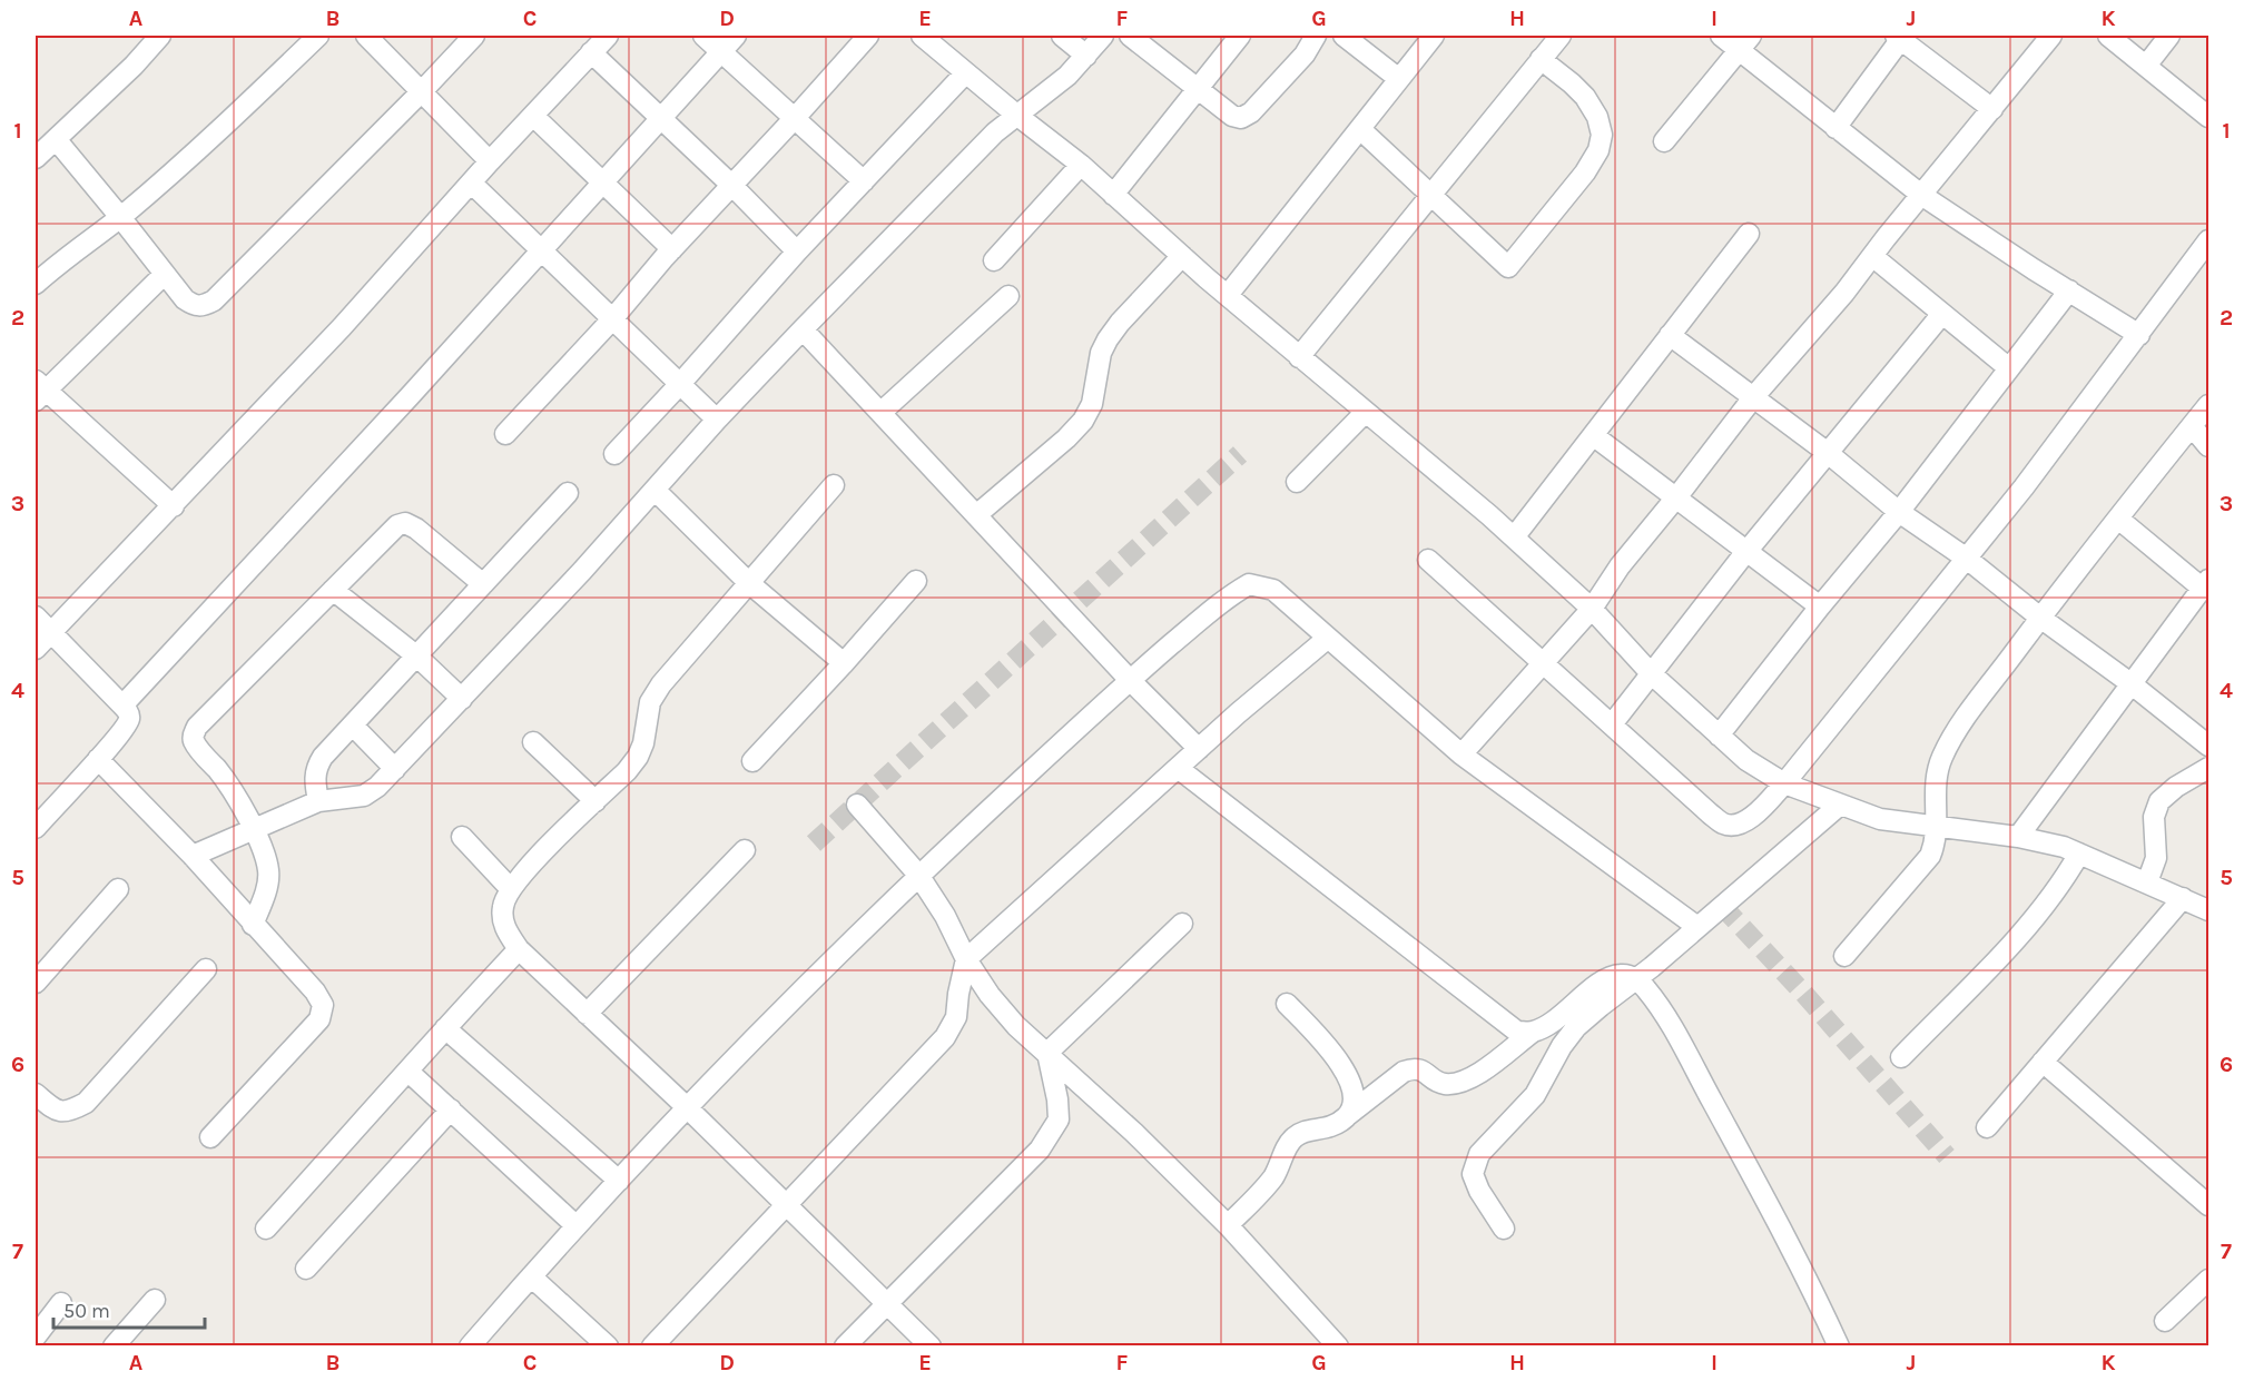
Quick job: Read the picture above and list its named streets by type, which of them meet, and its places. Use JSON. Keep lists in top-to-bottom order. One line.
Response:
{"scale_bar":"50 m","grid":{"columns":["A","B","C","D","E","F","G","H","I","J","K"],"rows":["1","2","3","4","5","6","7"]}}
